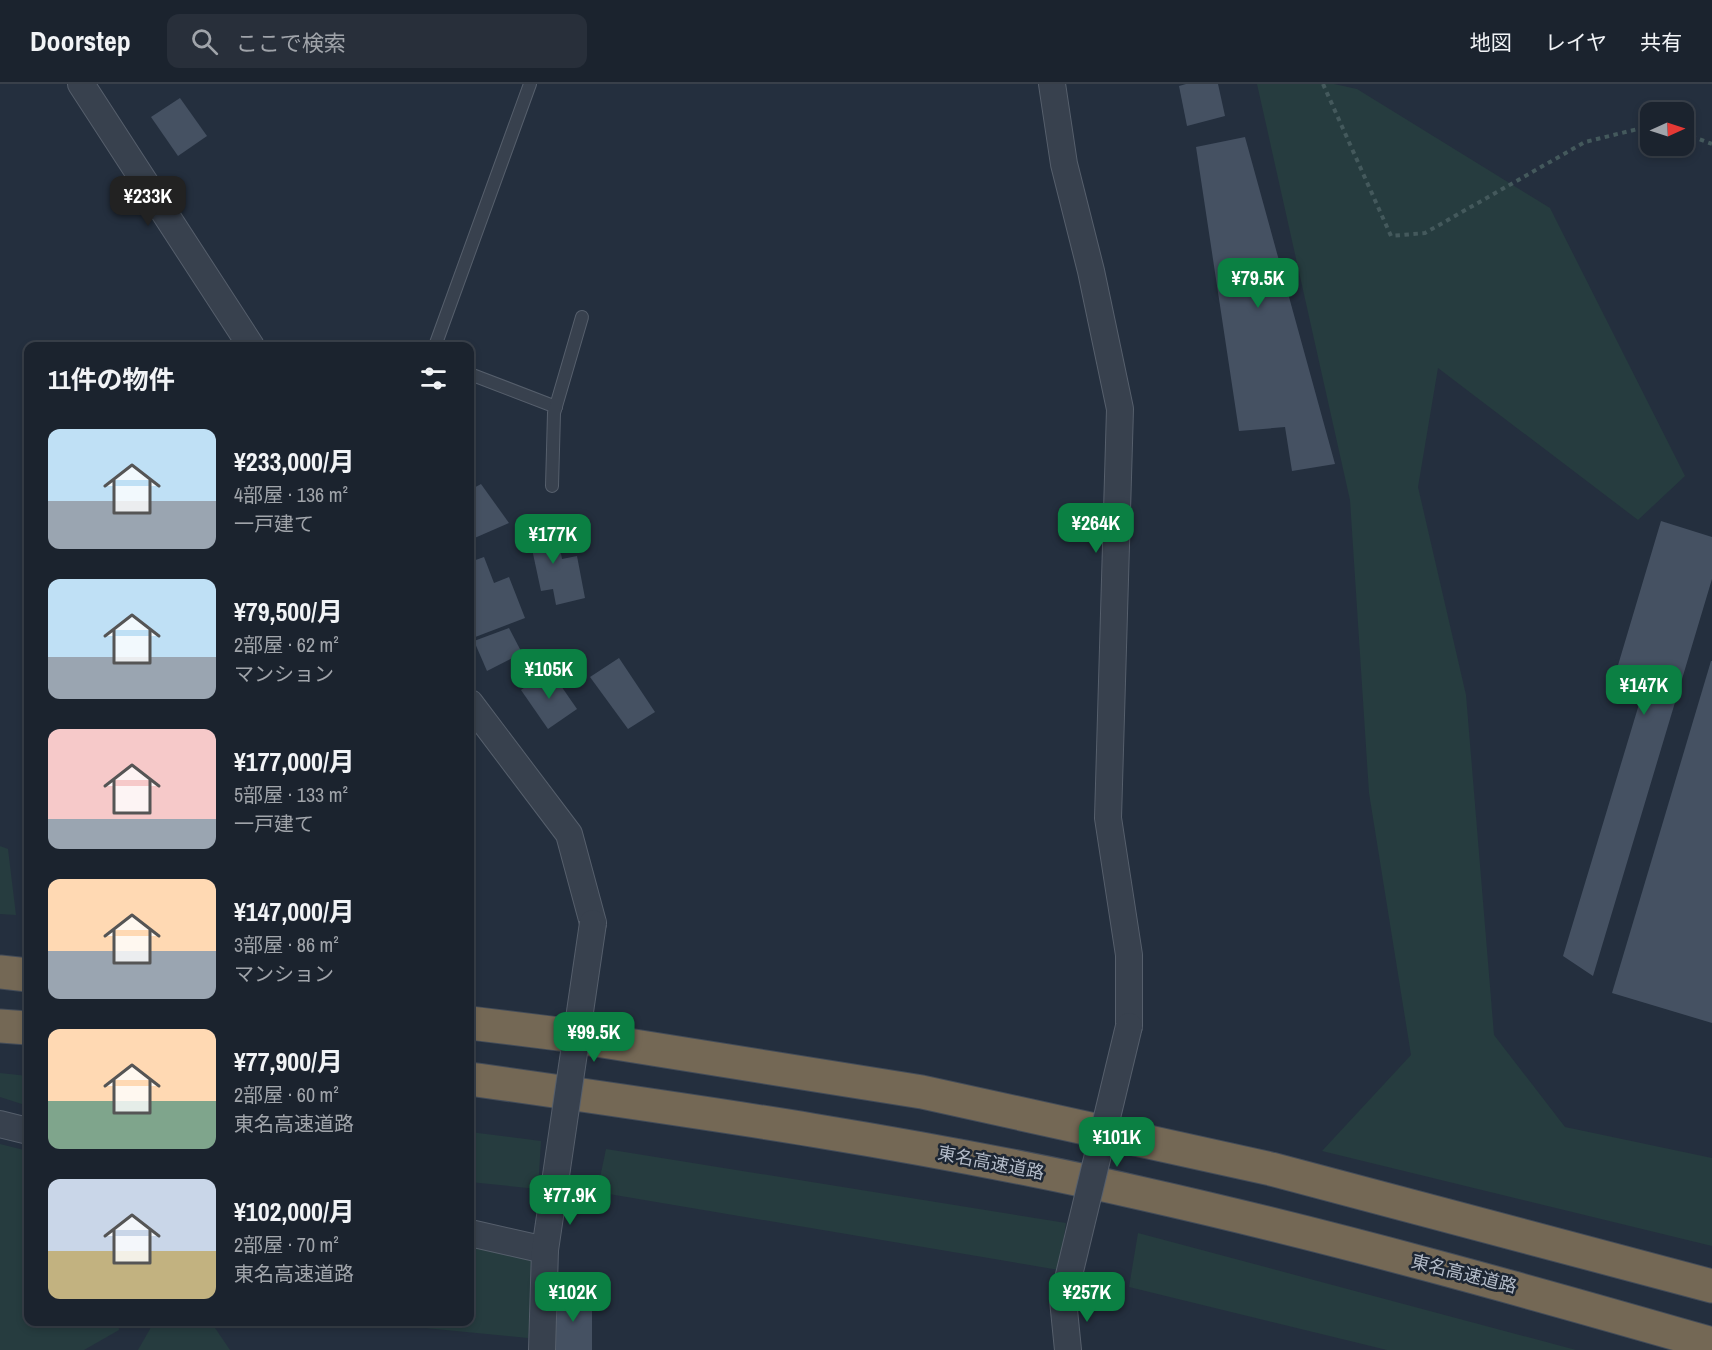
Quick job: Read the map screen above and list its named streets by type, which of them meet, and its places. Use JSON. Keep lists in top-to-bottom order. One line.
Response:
{"streets":{"highway":["東名高速道路"]},"north":"right","page":{"header":"Doorstep","search":"ここで検索","nav":["地図","レイヤ","共有"],"price":["¥233K","¥79.5K","¥264K","¥177K","¥105K","¥147K","¥99.5K","¥101K","¥77.9K","¥102K","¥257K"],"heading":"11件の物件","list":[{"name":"¥233,000/月","note":"4部屋 · 136 m² · 一戸建て"},{"name":"¥79,500/月","note":"2部屋 · 62 m² · マンション"},{"name":"¥177,000/月","note":"5部屋 · 133 m² · 一戸建て"},{"name":"¥147,000/月","note":"3部屋 · 86 m² · マンション"},{"name":"¥77,900/月","note":"2部屋 · 60 m² · 東名高速道路"},{"name":"¥102,000/月","note":"2部屋 · 70 m² · 東名高速道路"}]}}
